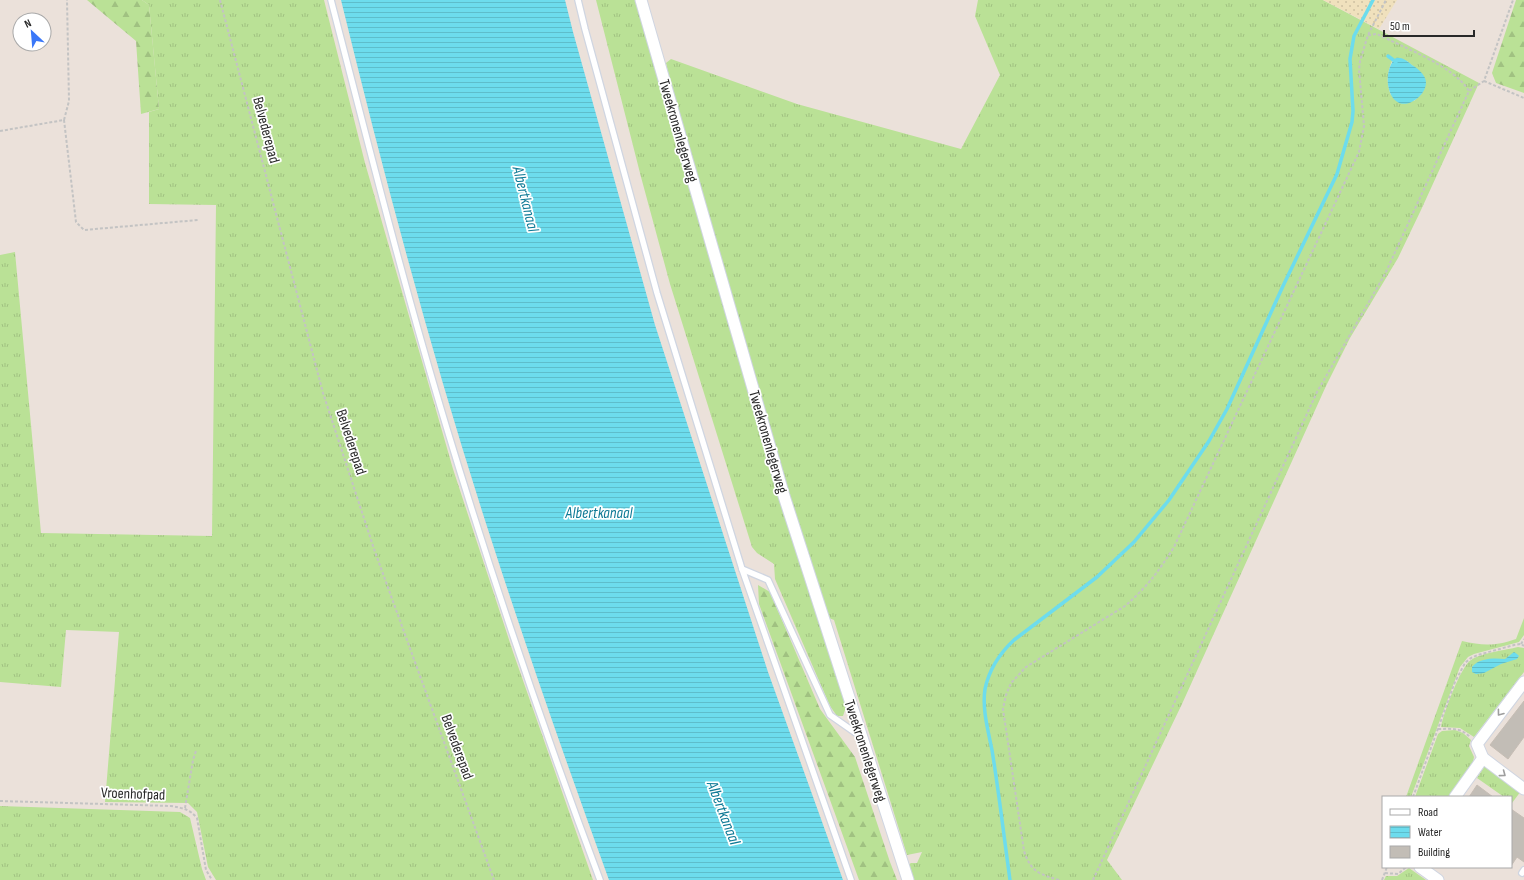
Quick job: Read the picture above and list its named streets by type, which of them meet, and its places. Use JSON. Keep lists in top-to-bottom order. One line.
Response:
{"streets":{"street":["Tweekronenlegerweg"],"path":["Belvederepad","Vroenhofpad"]},"water":["Albertkanaal"],"legend":["Road","Water","Building"],"scale_bar":"50 m","north":"top left"}
